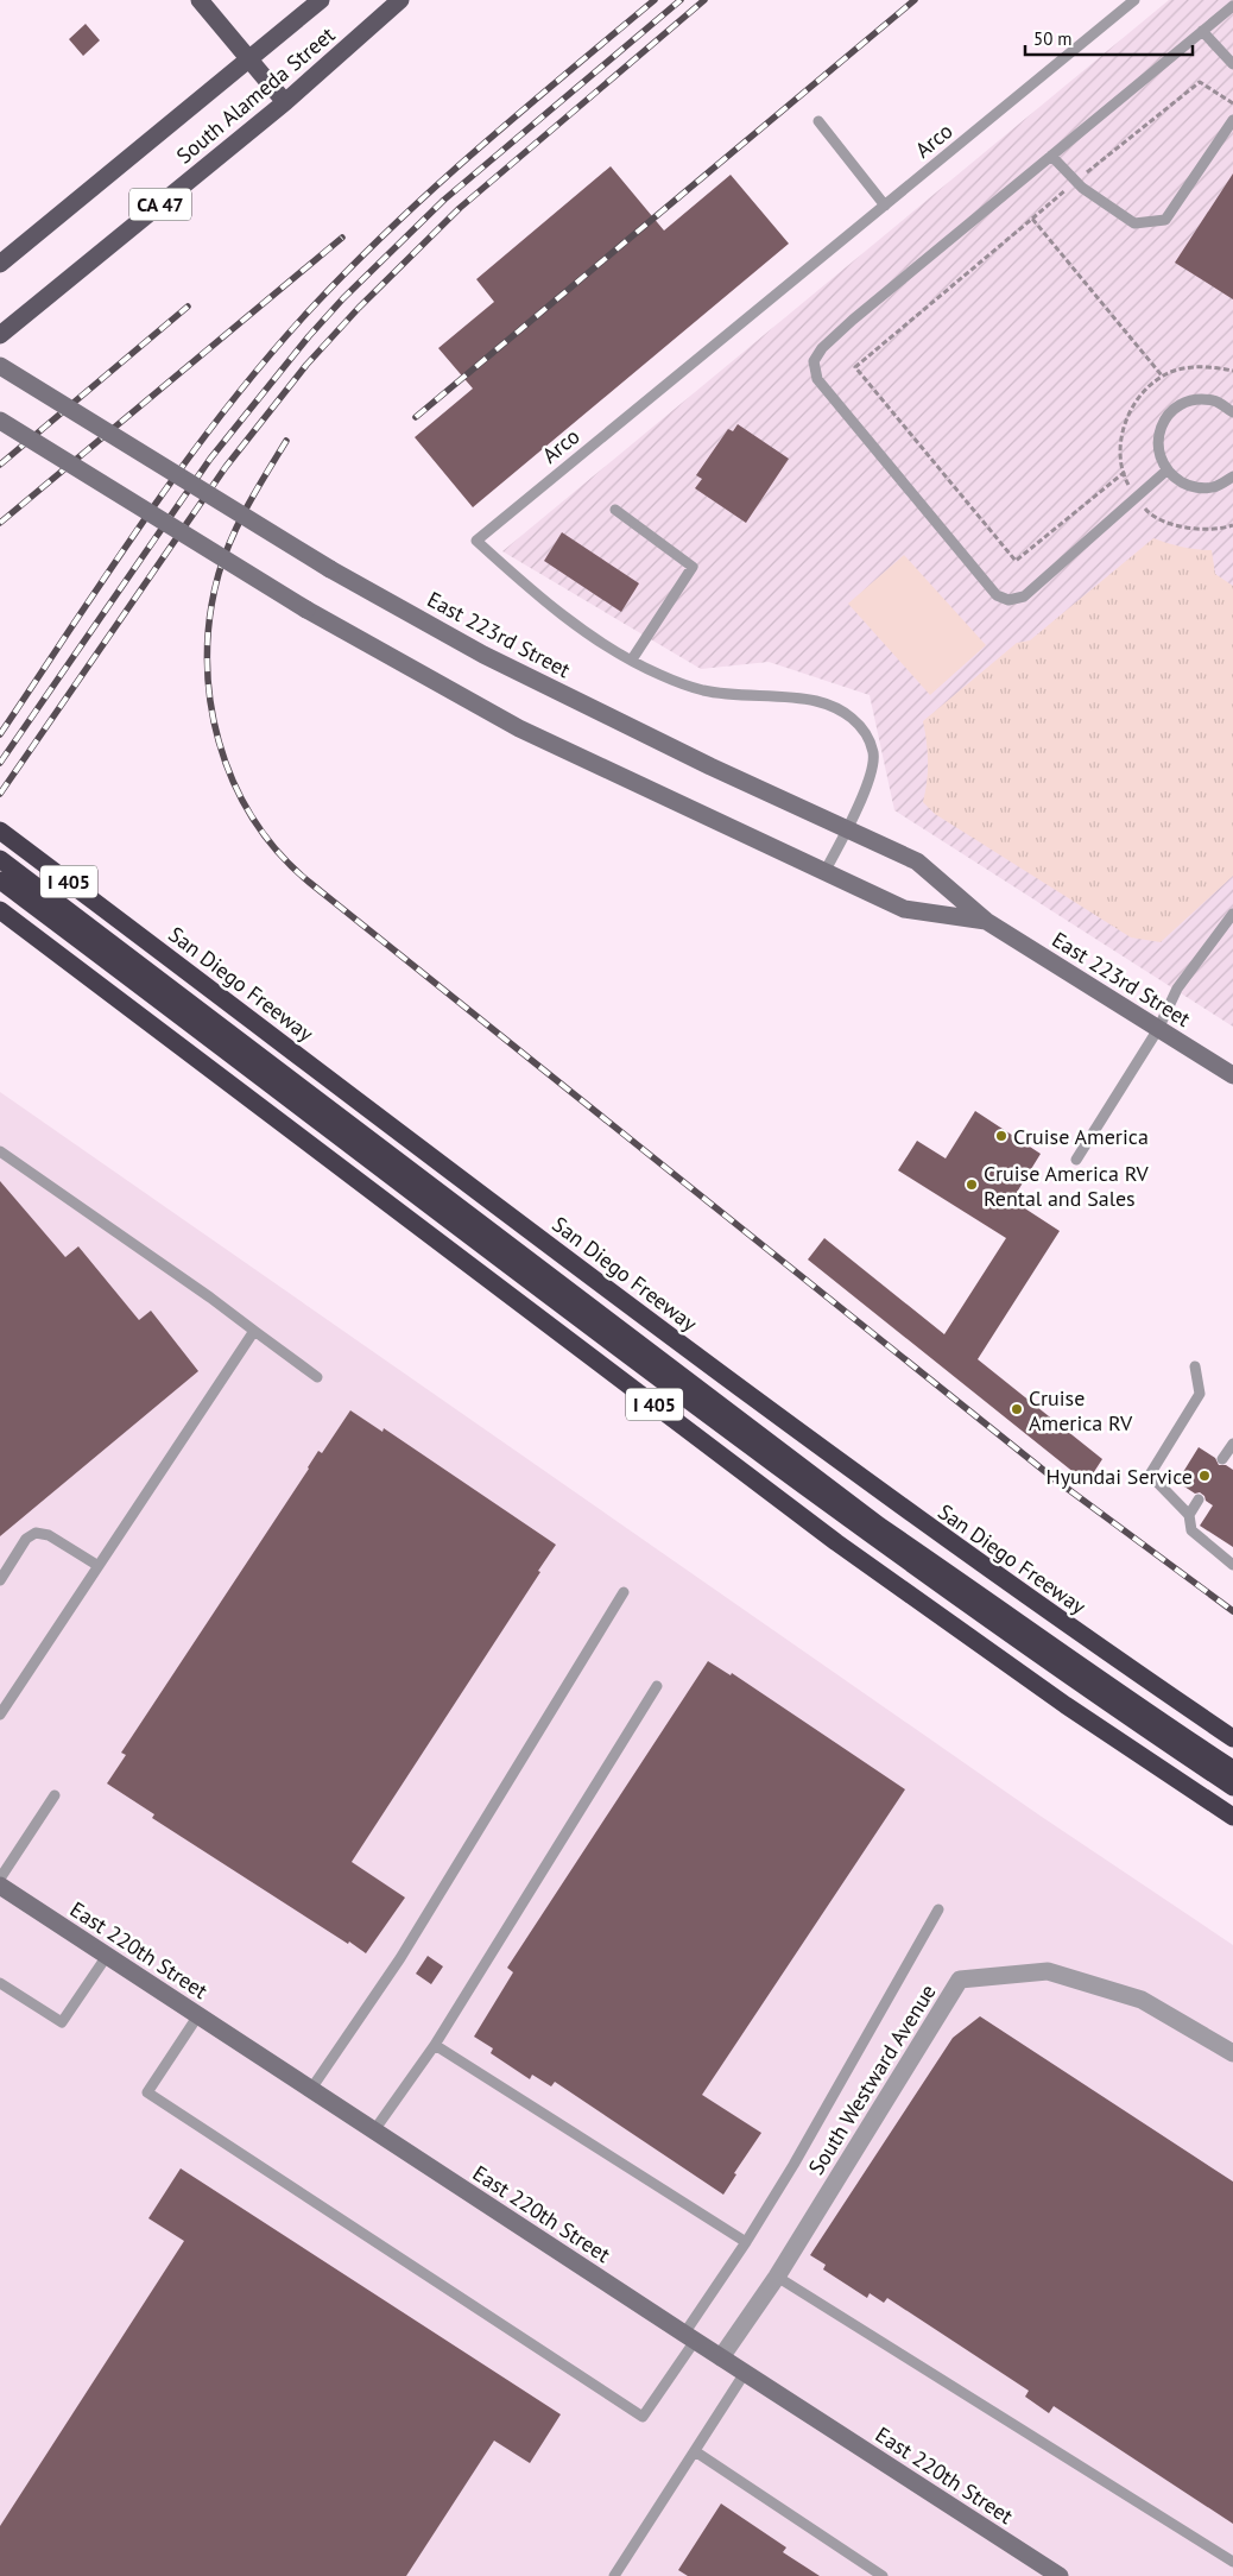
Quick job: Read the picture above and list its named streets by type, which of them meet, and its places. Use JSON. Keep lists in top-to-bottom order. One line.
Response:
{"streets":{"highway":["I 405","San Diego Freeway"],"main road":["South Alameda Street","CA 47","East 223rd Street","East 220th Street"],"street":["South Westward Avenue"],"lane":["Arco"]},"crossings":[["Arco","East 223rd Street"],["East 220th Street","South Westward Avenue"]],"places":["Cruise America","Cruise America RV Rental and Sales","Cruise America RV","Hyundai Service"],"scale_bar":"50 m"}
